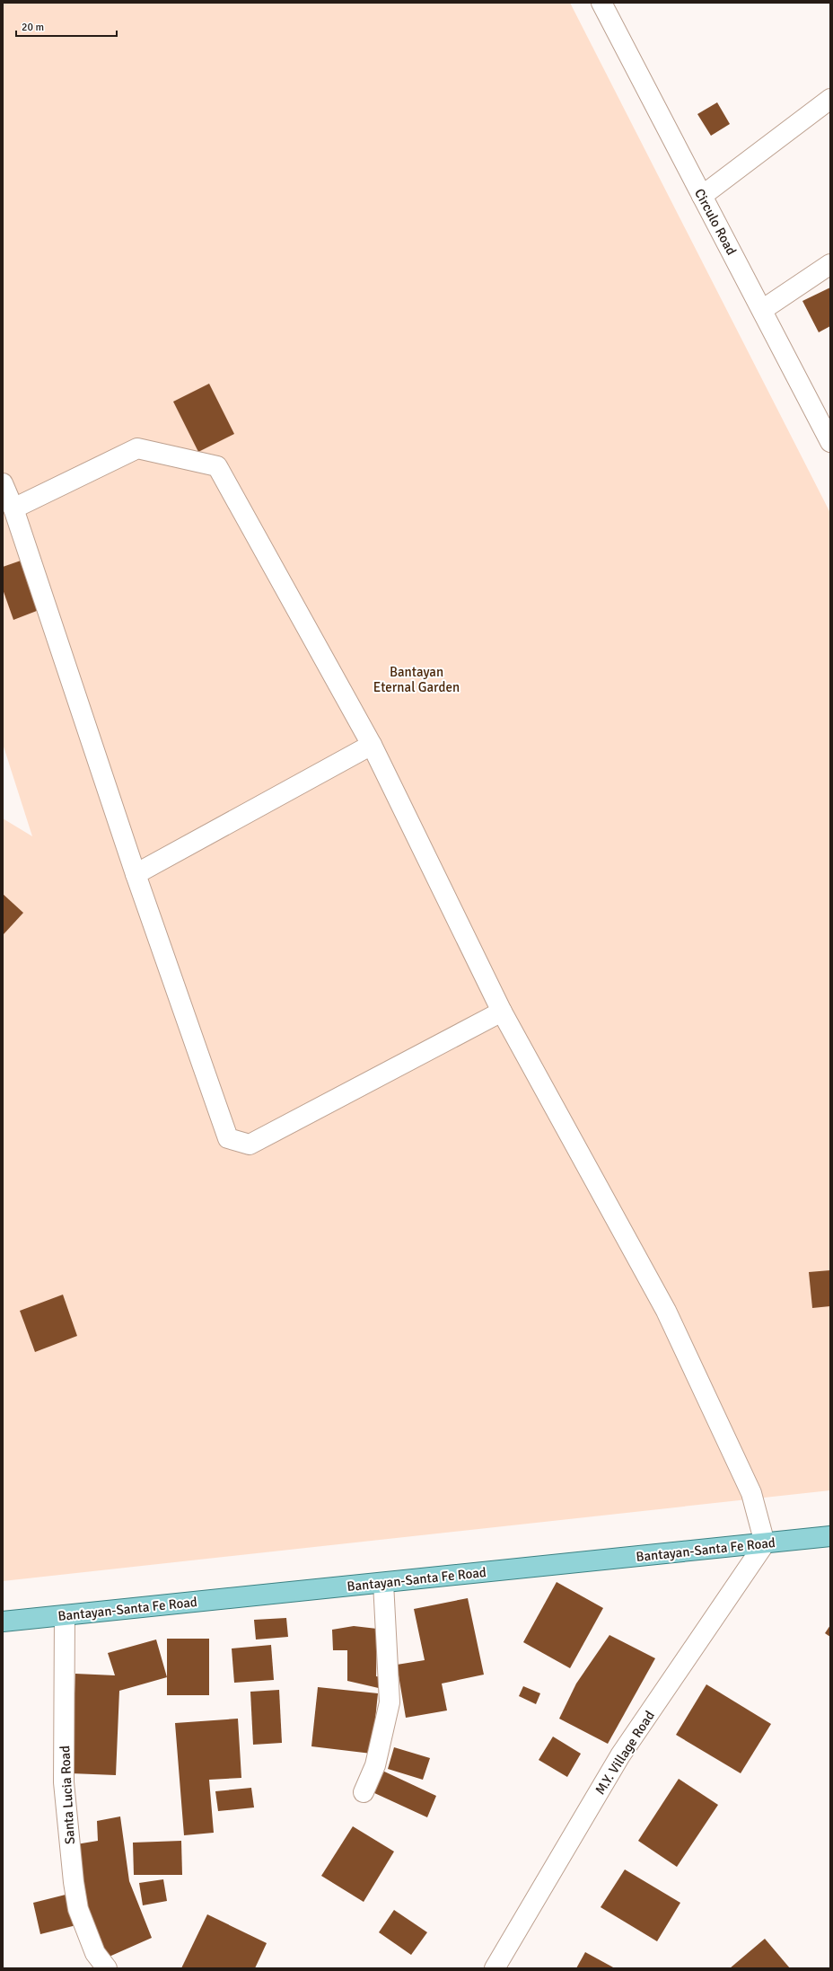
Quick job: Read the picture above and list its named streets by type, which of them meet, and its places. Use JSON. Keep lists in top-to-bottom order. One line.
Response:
{"streets":{"main road":["Bantayan-Santa Fe Road"],"street":["Circulo Road","M.Y. Village Road","Santa Lucia Road"]},"crossings":[["Bantayan-Santa Fe Road","M.Y. Village Road"],["Bantayan-Santa Fe Road","Santa Lucia Road"]],"parks":["Bantayan Eternal Garden"],"scale_bar":"20 m"}
